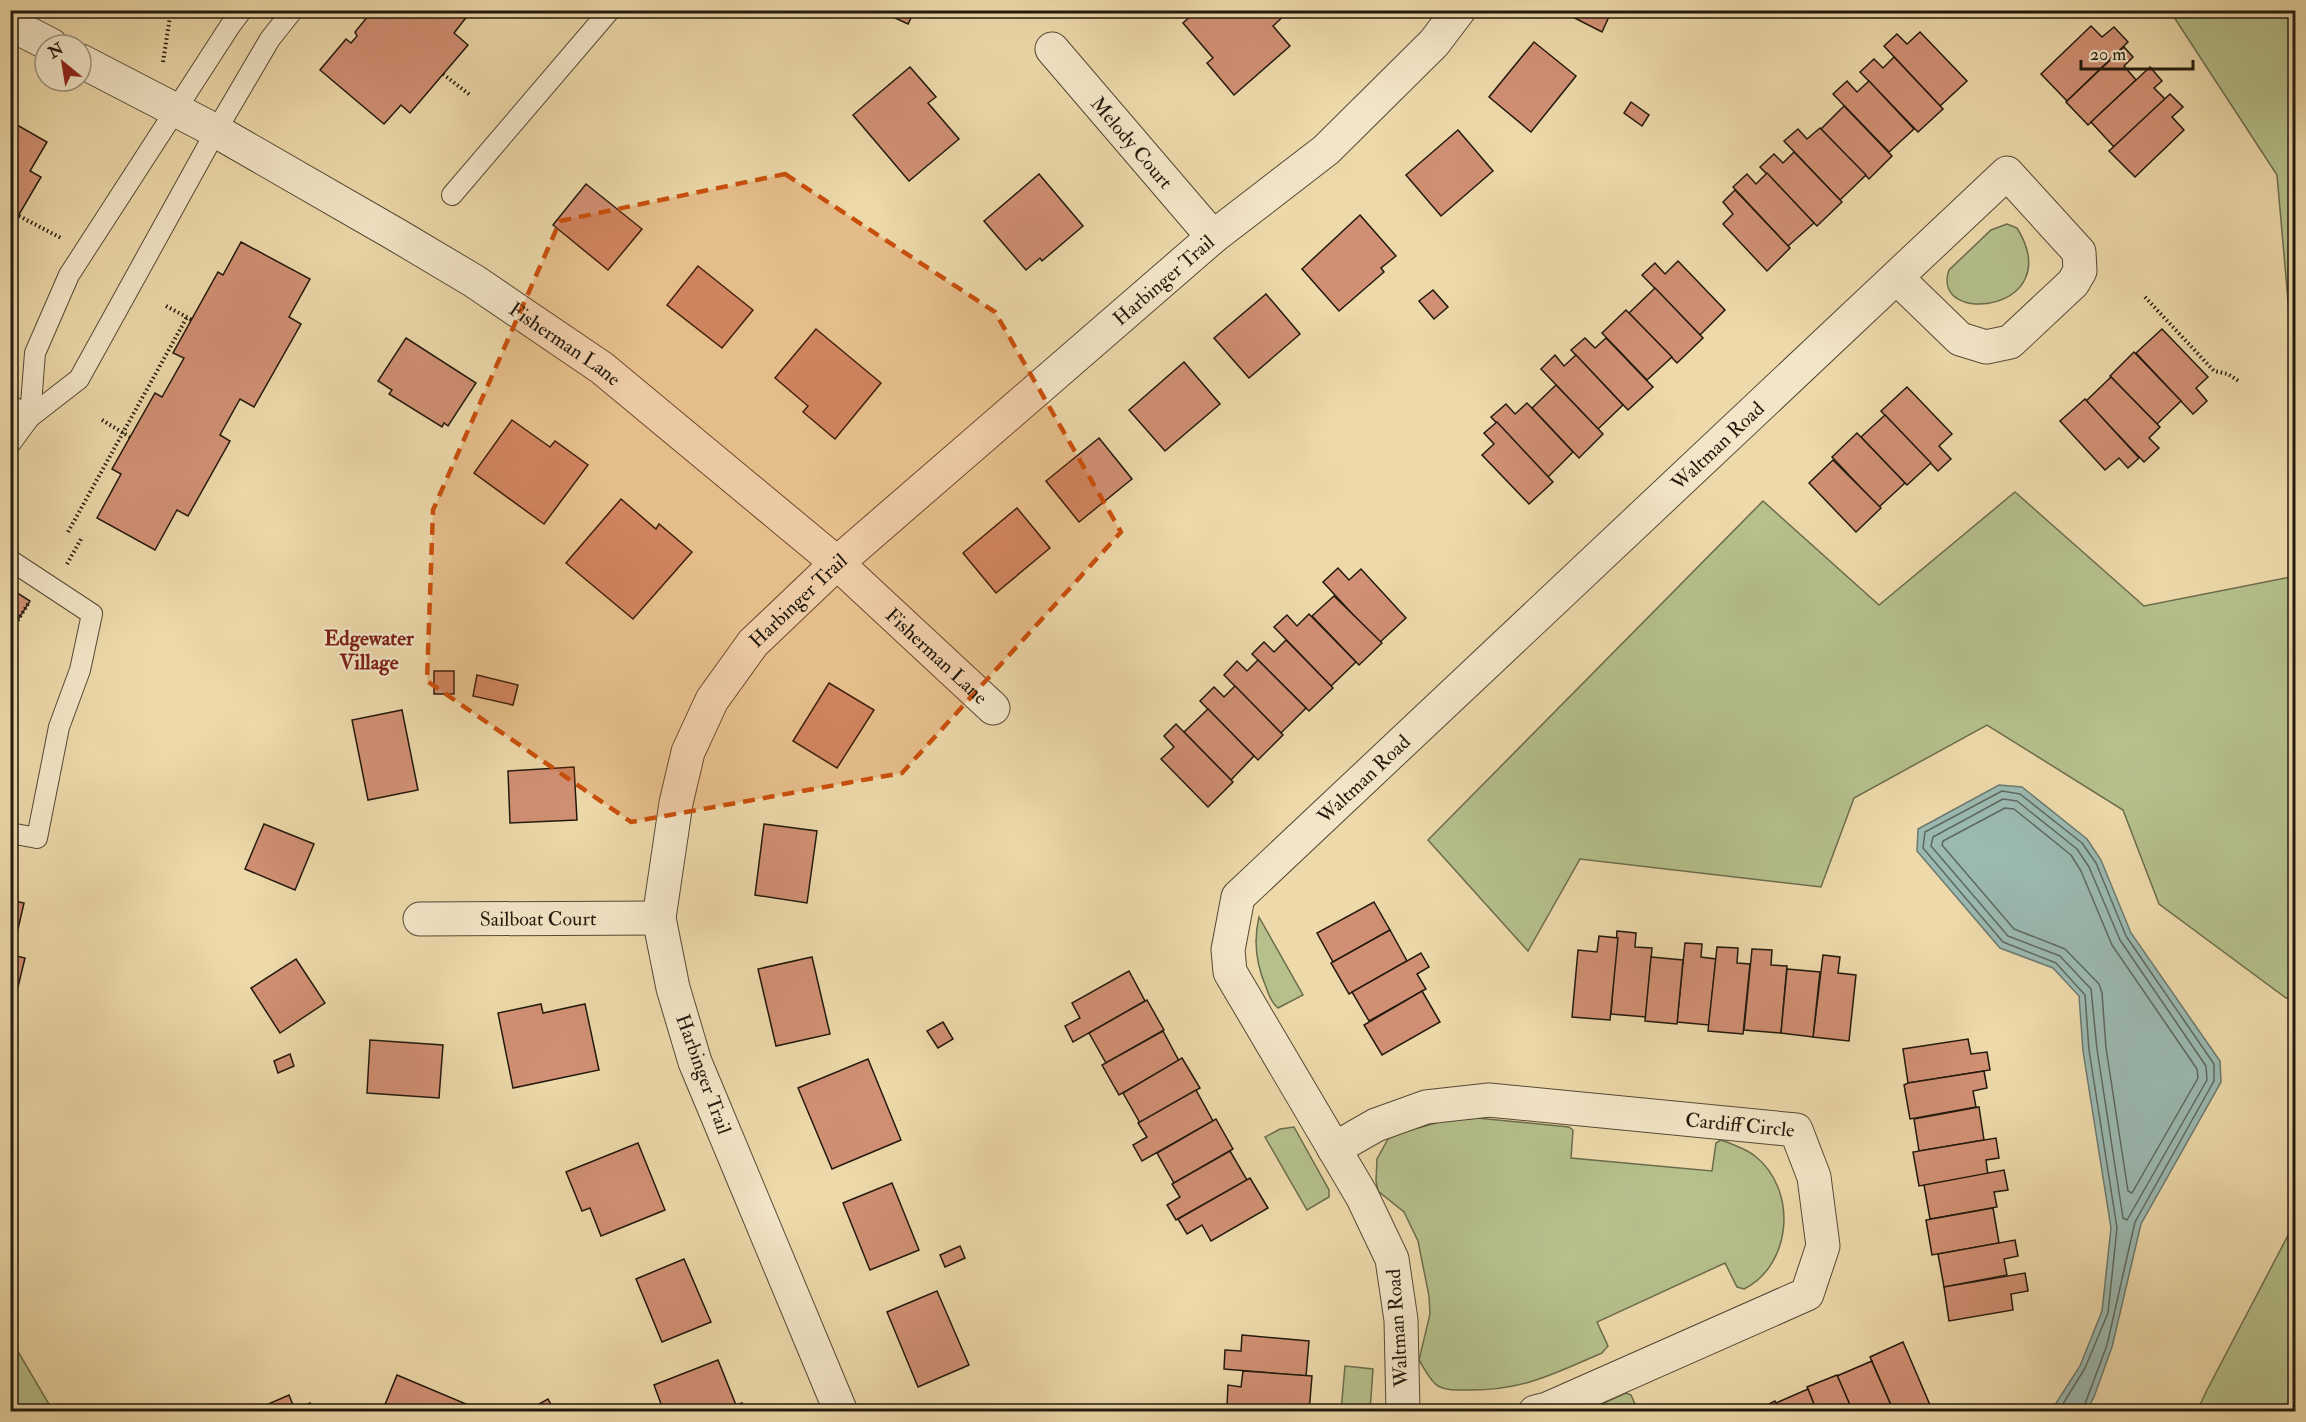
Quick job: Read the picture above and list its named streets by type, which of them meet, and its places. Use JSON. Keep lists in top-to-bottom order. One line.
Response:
{"streets":{"street":["Melody Court","Harbinger Trail","Fisherman Lane","Waltman Road","Sailboat Court","Cardiff Circle"]},"crossings":[["Melody Court","Harbinger Trail"],["Harbinger Trail","Fisherman Lane"],["Harbinger Trail","Sailboat Court"],["Waltman Road","Cardiff Circle"]],"districts":["Edgewater Village"],"scale_bar":"20 m","north":"top left"}
